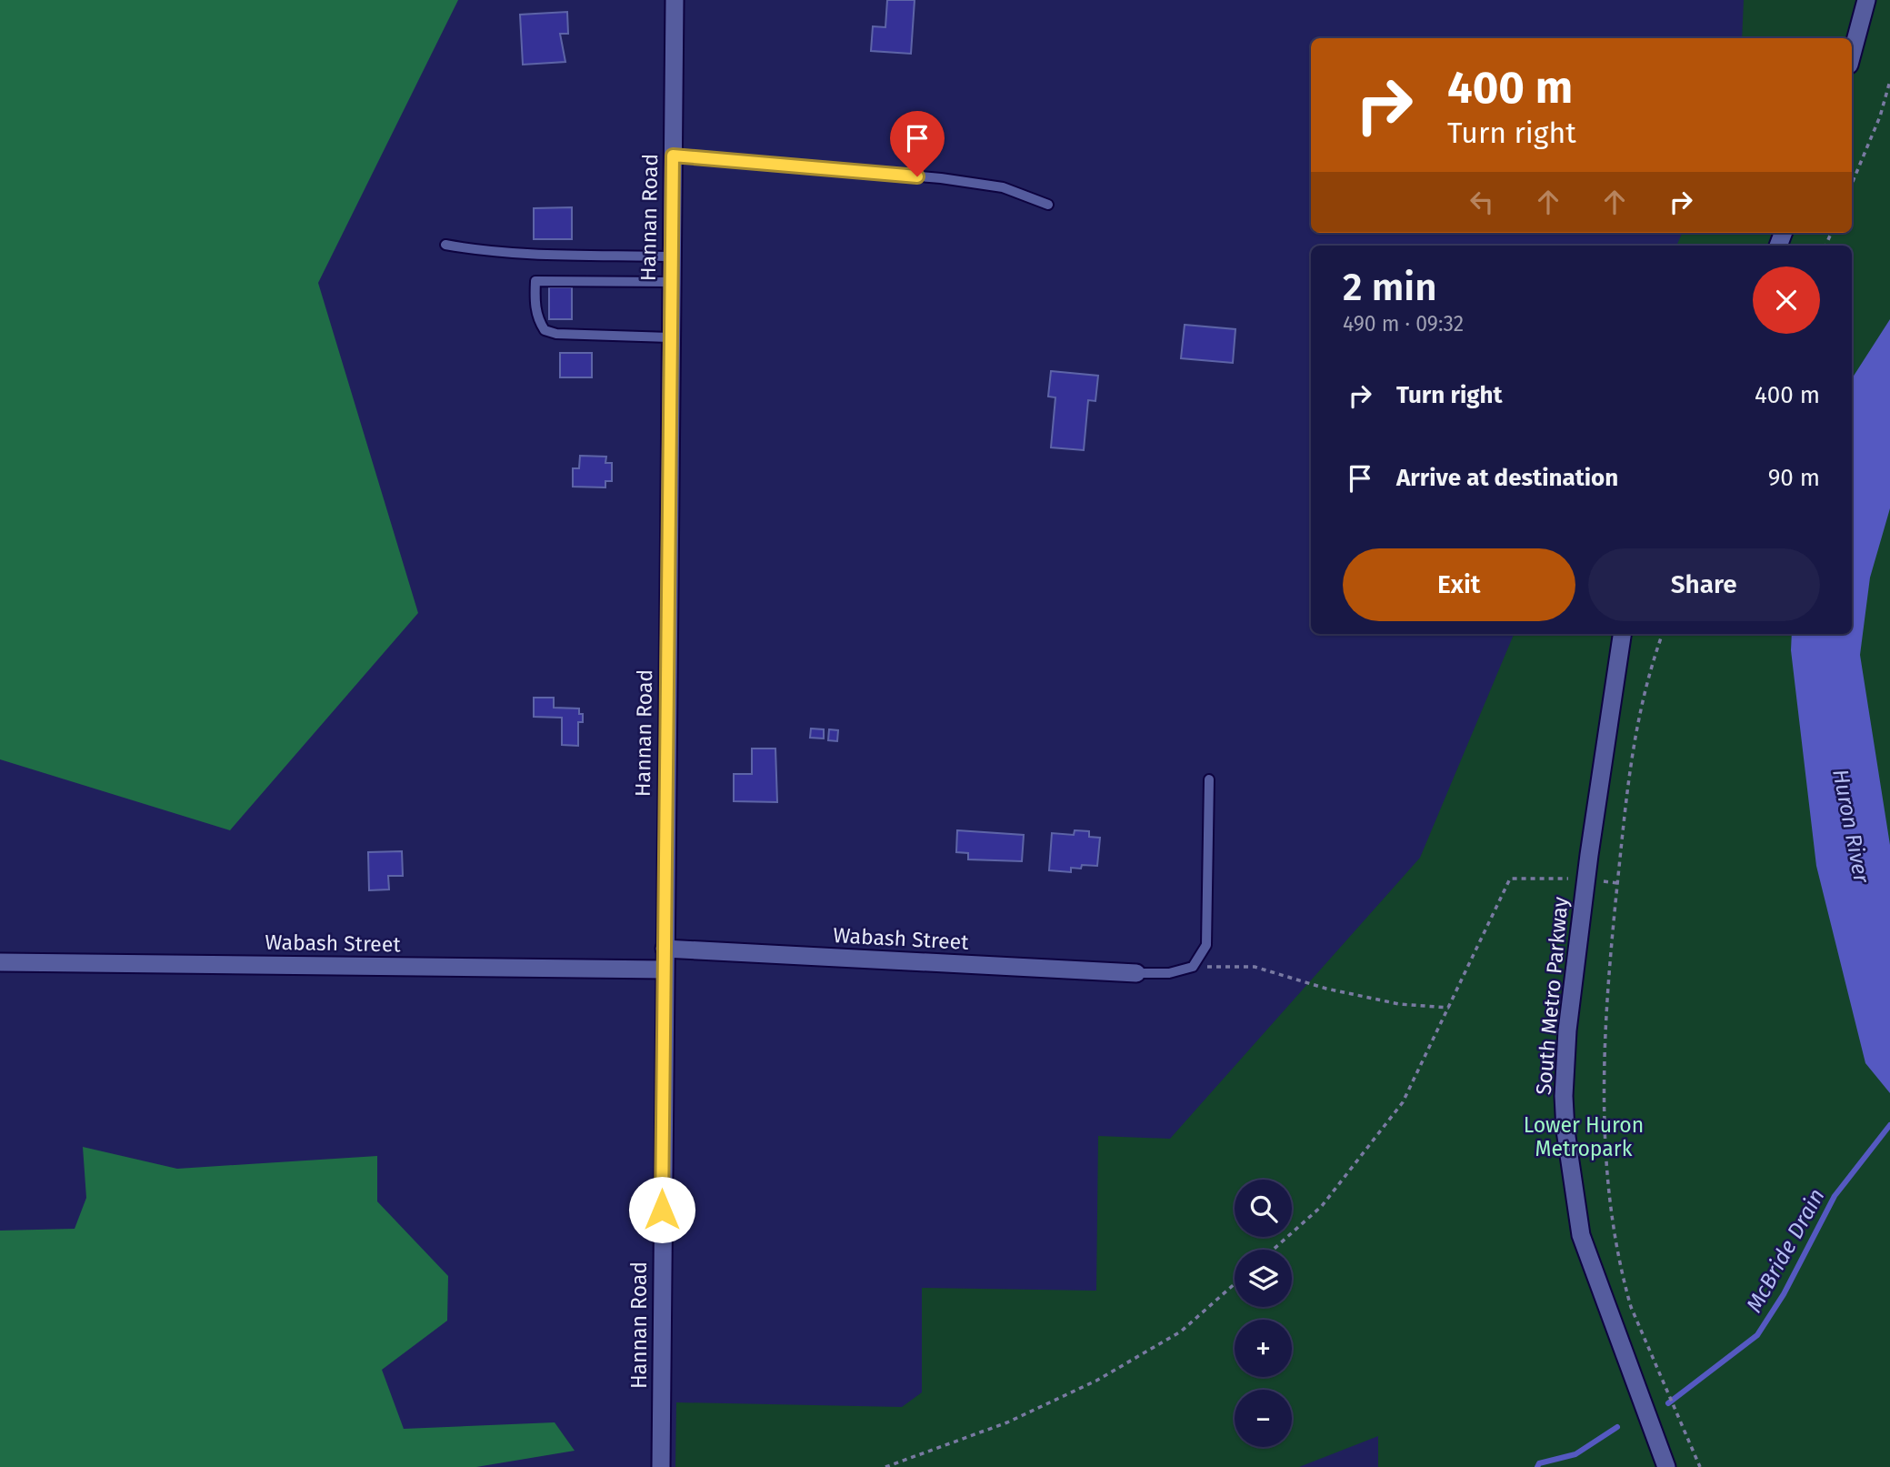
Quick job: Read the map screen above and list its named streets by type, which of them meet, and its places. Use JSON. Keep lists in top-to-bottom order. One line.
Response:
{"streets":{"street":["Hannan Road","Wabash Street","South Metro Parkway"]},"crossings":[["Hannan Road","Wabash Street"]],"water":["Huron River","McBride Drain"],"parks":["Lower Huron Metropark"],"page":{"turn":["400 m","Turn right"],"heading":["2 min","490 m · 09:32"],"list":[{"name":"Turn right","value":"400 m"},{"name":"Arrive at destination","value":"90 m"}],"buttons":["Exit","Share"],"map_buttons":["+","−"]}}
